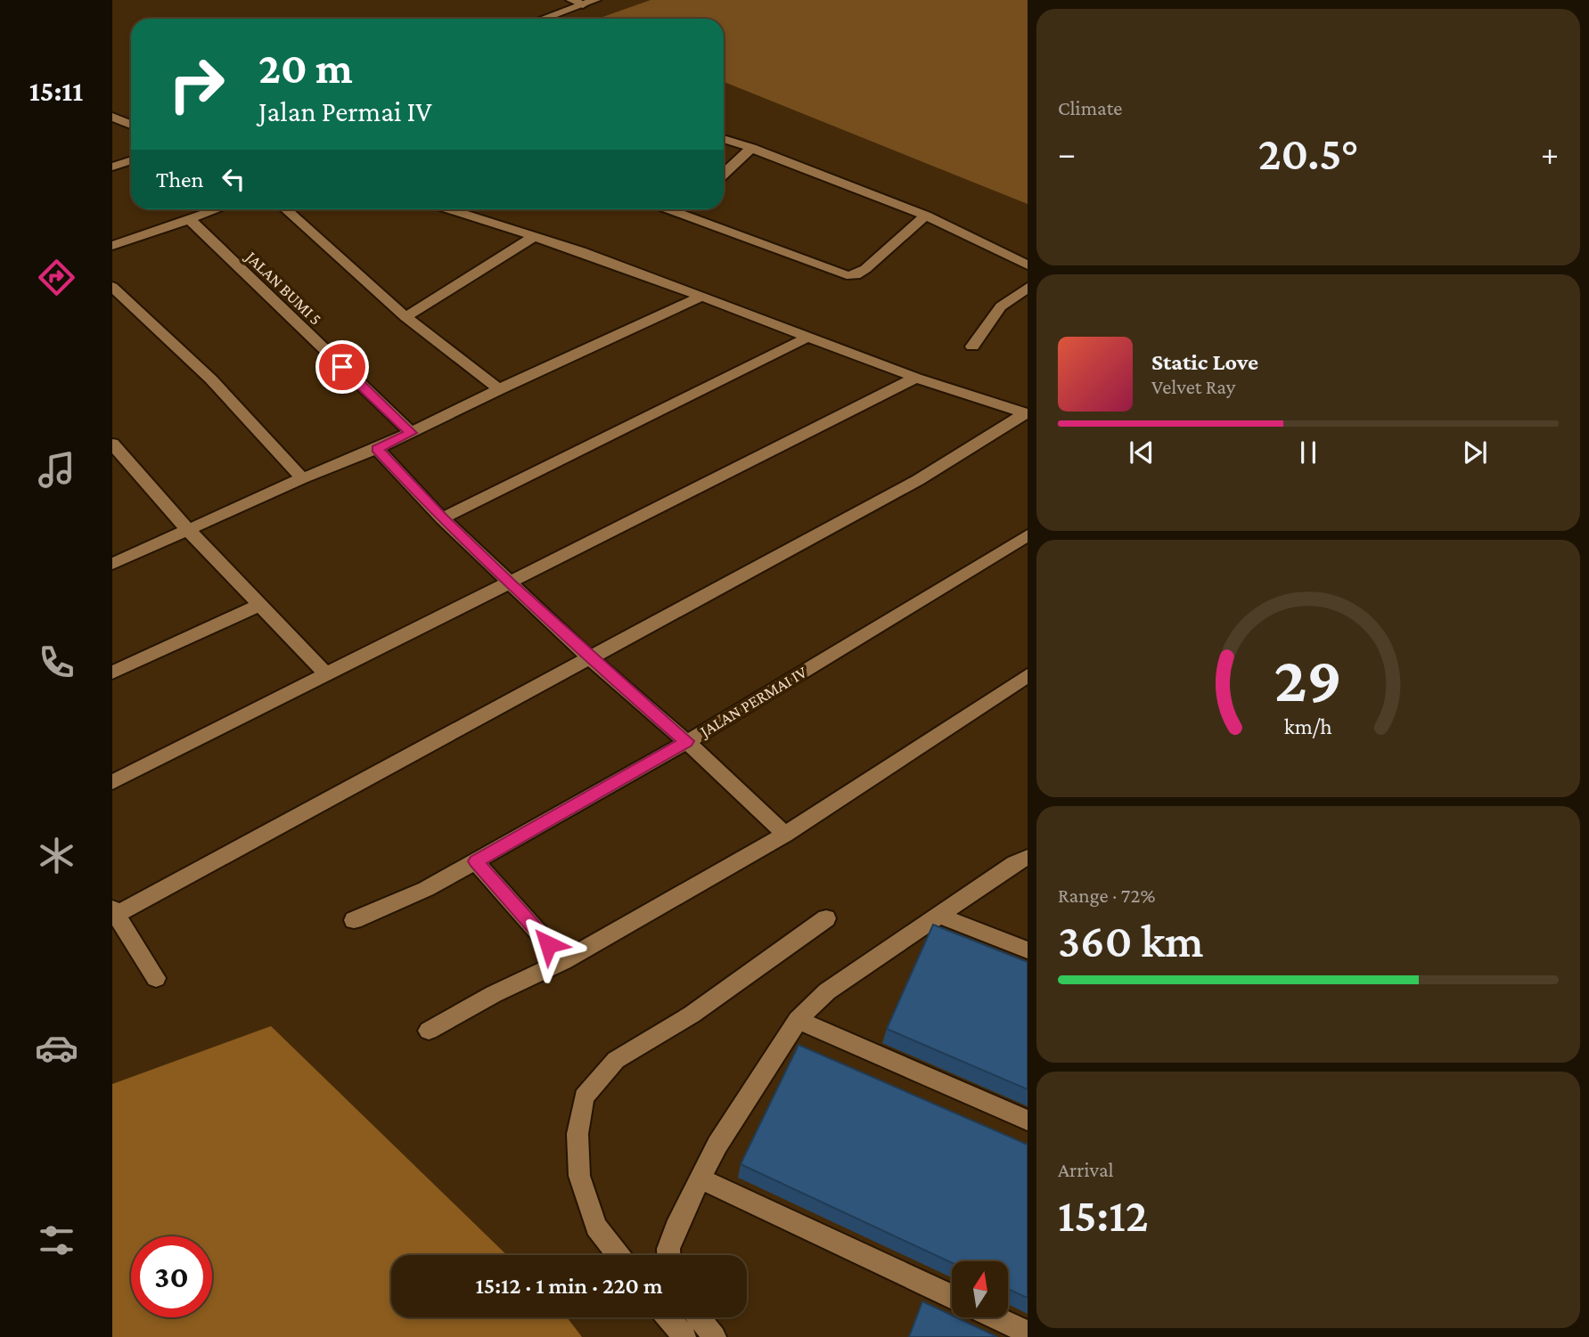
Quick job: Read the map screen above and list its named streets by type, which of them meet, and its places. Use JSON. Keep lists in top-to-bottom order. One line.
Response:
{"streets":{"street":["JALAN BUMI 5","JALAN PERMAI IV"]},"north":"top","page":{"tabs":"15:11","tile":["Climate",["Range · 72%","360 km"],["Arrival","15:12"]],"turn":["20 m","Jalan Permai IV"],"heat":["−","20.5°","+"],"then":"Then","song":["Static Love","Velvet Ray"],"limit":"30","trip":"15:12 · 1 min · 220 m","gauge":["29","km/h"]}}
